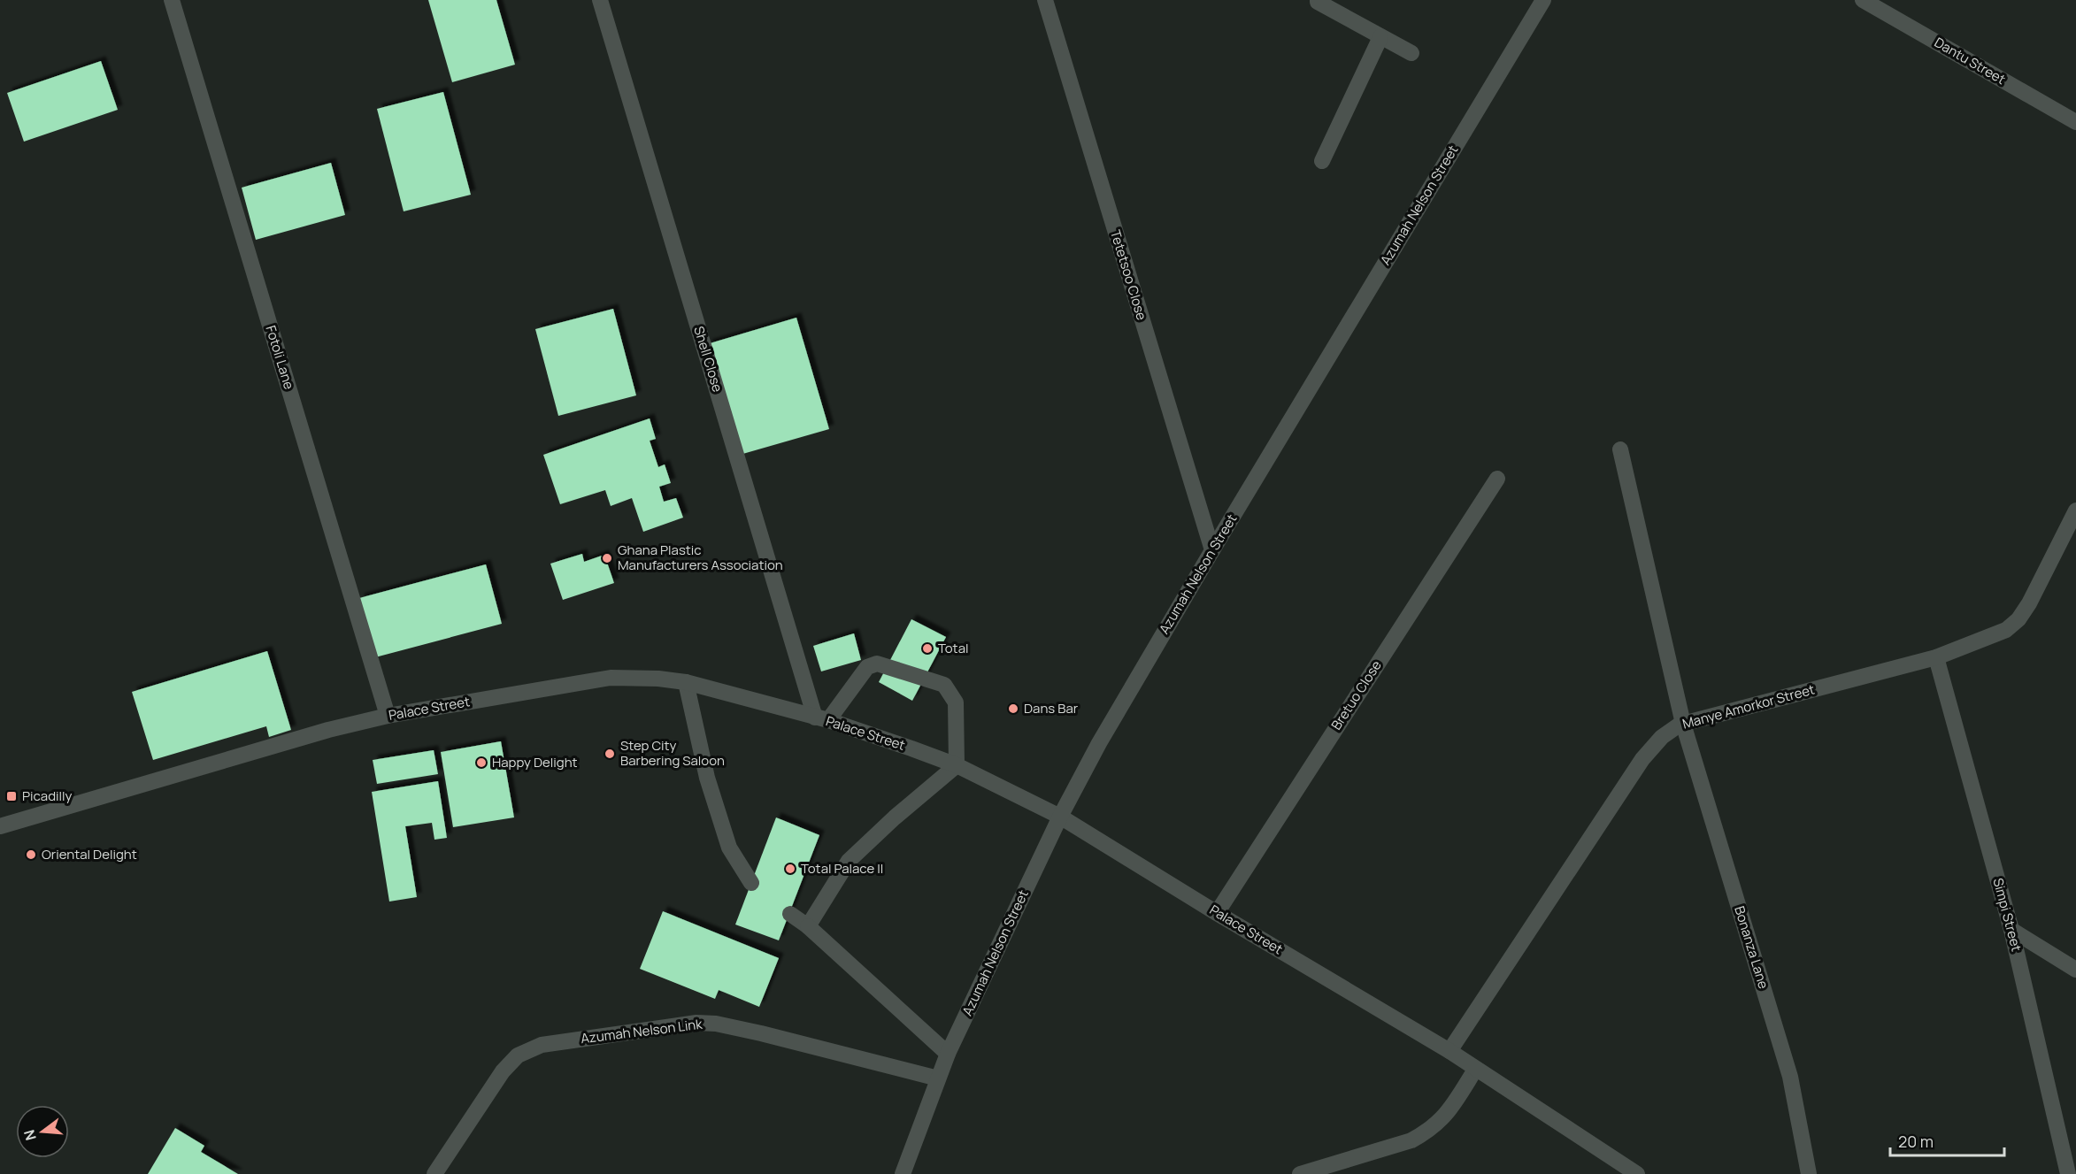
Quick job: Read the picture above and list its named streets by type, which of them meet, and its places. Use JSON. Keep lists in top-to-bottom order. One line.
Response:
{"streets":{"street":["Dantu Street","Azumah Nelson Street","Tetetsoo Close","Fotoli Lane","Shell Close","Bretuo Close","Manye Amorkor Street","Palace Street","Simpi Street","Bonanza Lane","Azumah Nelson Link"]},"crossings":[["Azumah Nelson Street","Tetetsoo Close"],["Azumah Nelson Street","Palace Street"],["Azumah Nelson Street","Azumah Nelson Link"],["Fotoli Lane","Palace Street"],["Shell Close","Palace Street"],["Bretuo Close","Palace Street"],["Manye Amorkor Street","Palace Street"],["Manye Amorkor Street","Simpi Street"],["Manye Amorkor Street","Bonanza Lane"]],"places":{"other":["Ghana Plastic Manufacturers Association","Total","Dans Bar","Step City Barbering Saloon","Happy Delight","Oriental Delight","Total Palace II"],"transit":["Picadilly"]},"scale_bar":"20 m","north":"left"}
